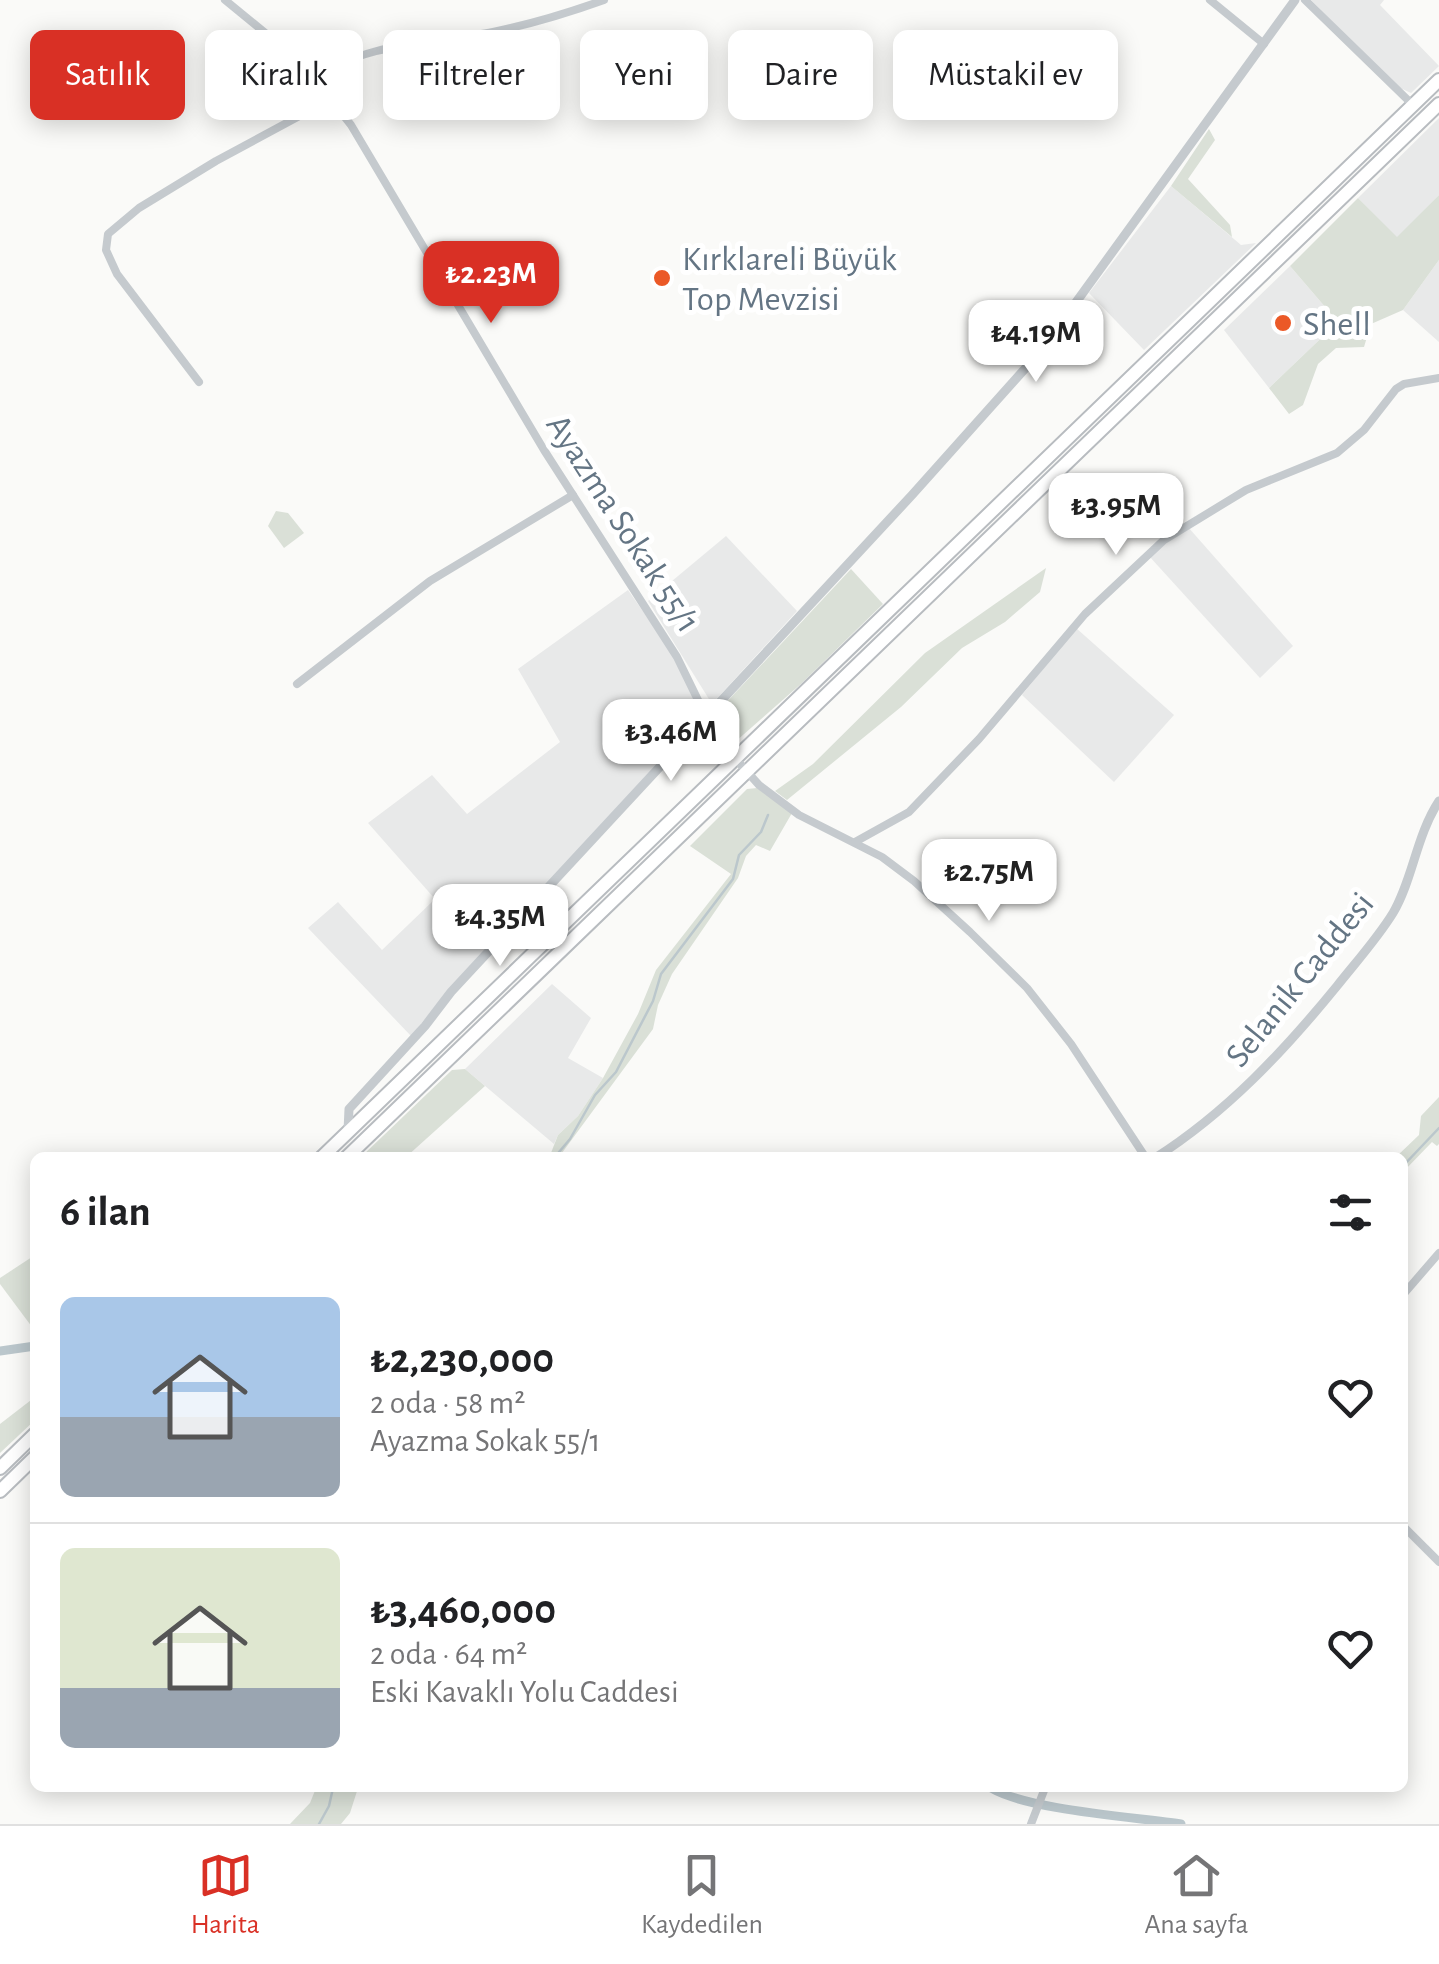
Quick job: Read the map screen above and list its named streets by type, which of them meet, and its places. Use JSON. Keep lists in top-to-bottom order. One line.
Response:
{"streets":{"street":["Ayazma Sokak 55/1","Selanik Caddesi"]},"places":["Kırklareli Büyük Top Mevzisi","Shell"],"page":{"chip":["Satılık","Kiralık","Filtreler","Yeni","Daire","Müstakil ev"],"price":["₺2.23M","₺4.19M","₺3.95M","₺3.46M","₺2.75M","₺4.35M"],"heading":"6 ilan","list":[{"name":"₺2,230,000","note":"2 oda · 58 m² · Ayazma Sokak 55/1"},{"name":"₺3,460,000","note":"2 oda · 64 m² · Eski Kavaklı Yolu Caddesi"}],"tabs":["Harita","Kaydedilen","Ana sayfa"]}}
